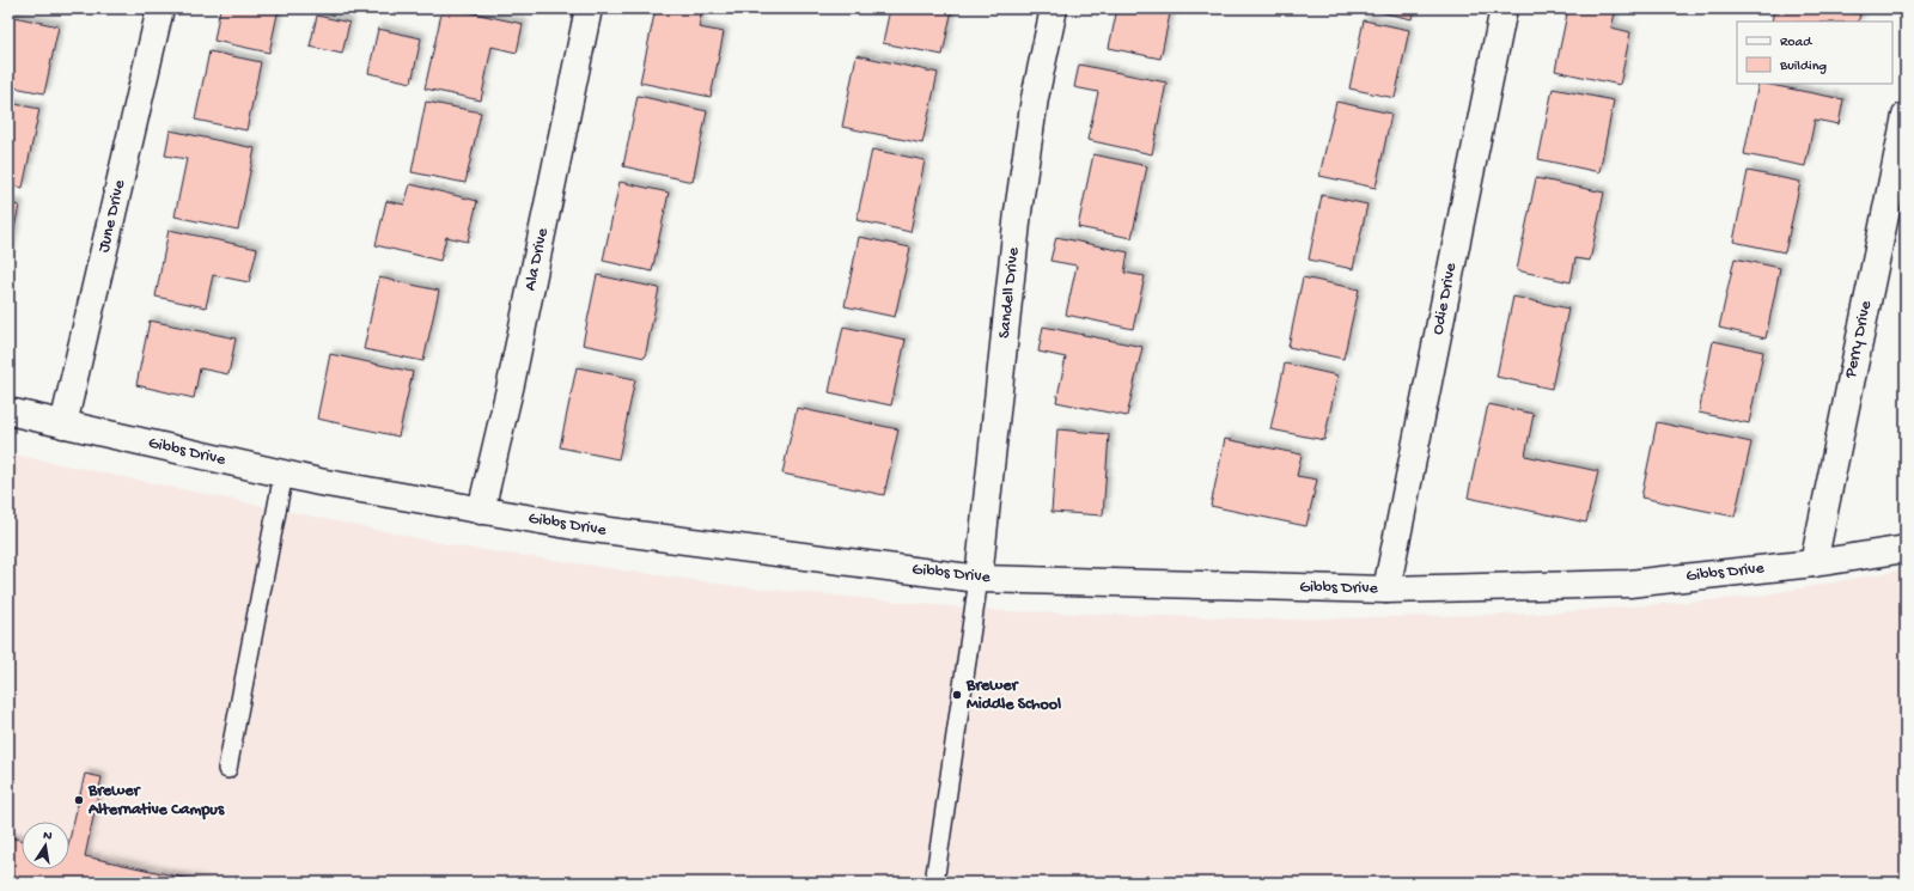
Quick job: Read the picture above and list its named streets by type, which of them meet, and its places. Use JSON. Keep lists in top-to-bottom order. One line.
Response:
{"streets":{"street":["June Drive","Ala Drive","Sandell Drive","Odie Drive","Perry Drive","Gibbs Drive"]},"crossings":[["June Drive","Gibbs Drive"],["Ala Drive","Gibbs Drive"],["Sandell Drive","Gibbs Drive"],["Odie Drive","Gibbs Drive"],["Perry Drive","Gibbs Drive"]],"places":["Brewer Middle School","Brewer Alternative Campus"],"legend":["Road","Building"],"north":"top"}
